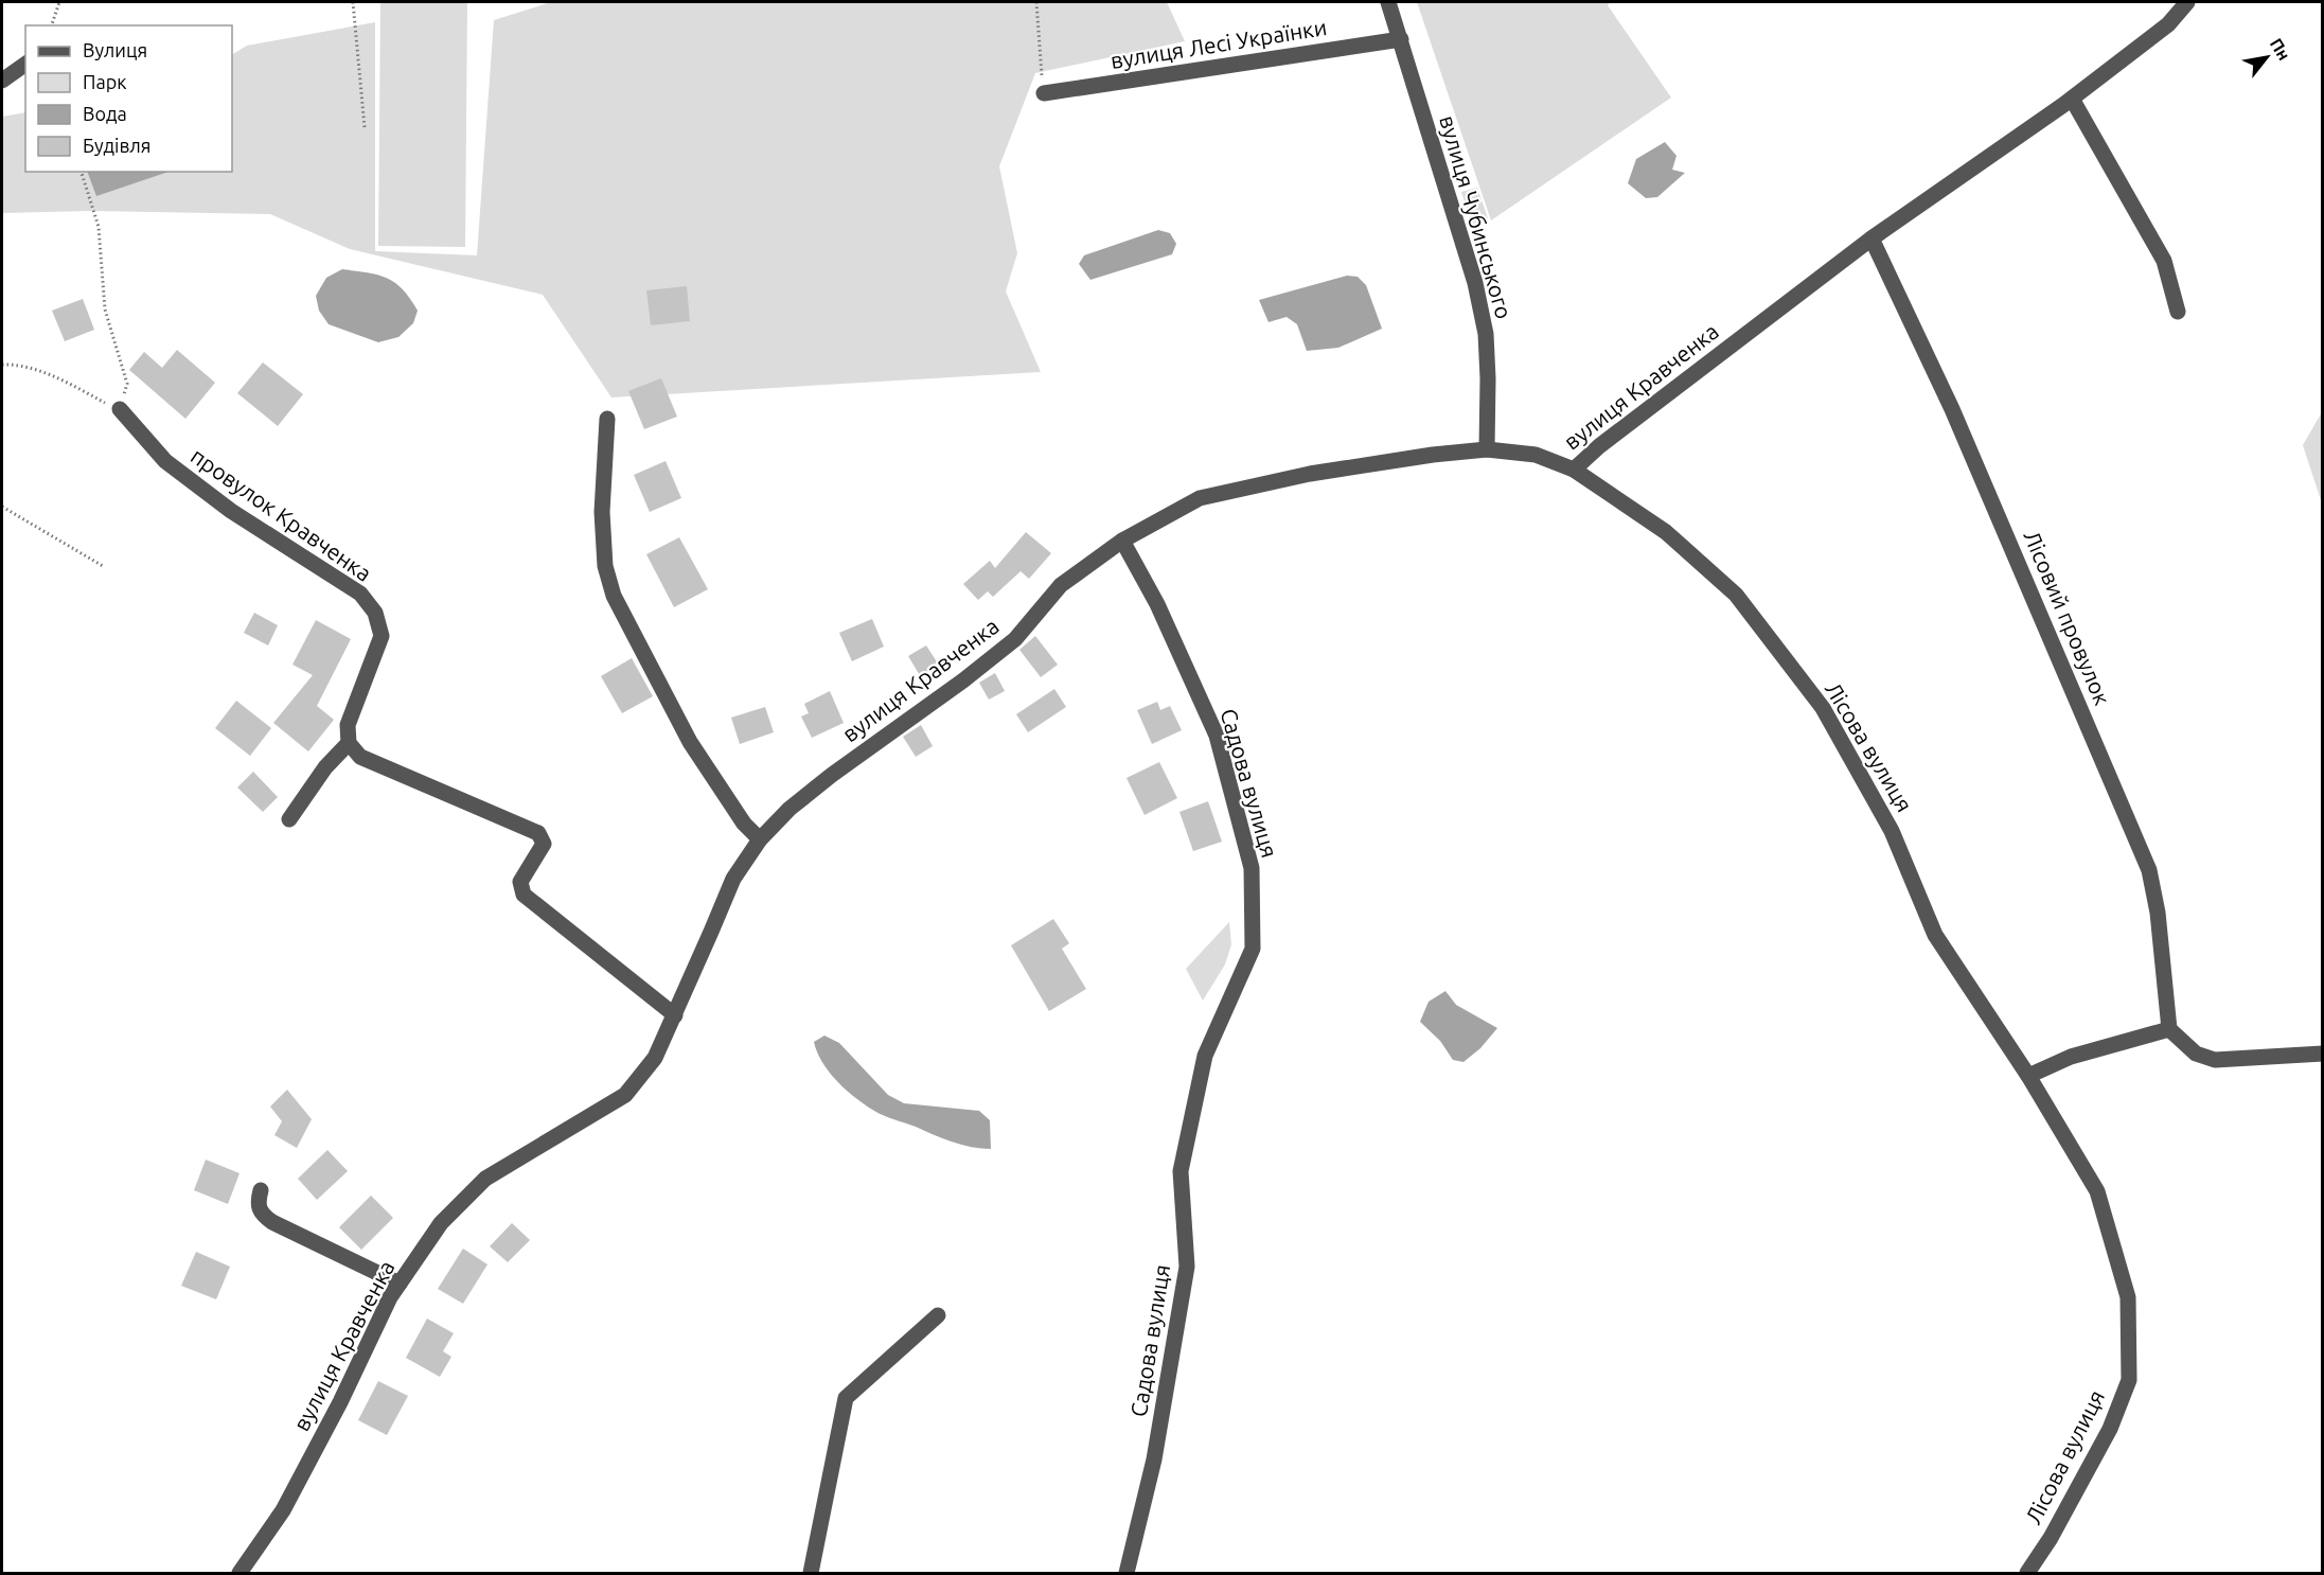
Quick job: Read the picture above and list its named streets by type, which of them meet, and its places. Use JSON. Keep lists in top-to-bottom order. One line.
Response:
{"streets":{"street":["вулиця Лесі Українки","вулиця Чубинського","вулиця Кравченка","провулок Кравченка","Лісовий провулок","Лісова вулиця","Садова вулиця"]},"crossings":[["вулиця Лесі Українки","вулиця Чубинського"],["вулиця Чубинського","вулиця Кравченка"],["вулиця Кравченка","Лісовий провулок"],["вулиця Кравченка","Лісова вулиця"],["вулиця Кравченка","Садова вулиця"]],"legend":["Вулиця","Парк","Вода","Будівля"],"north":"top right"}
